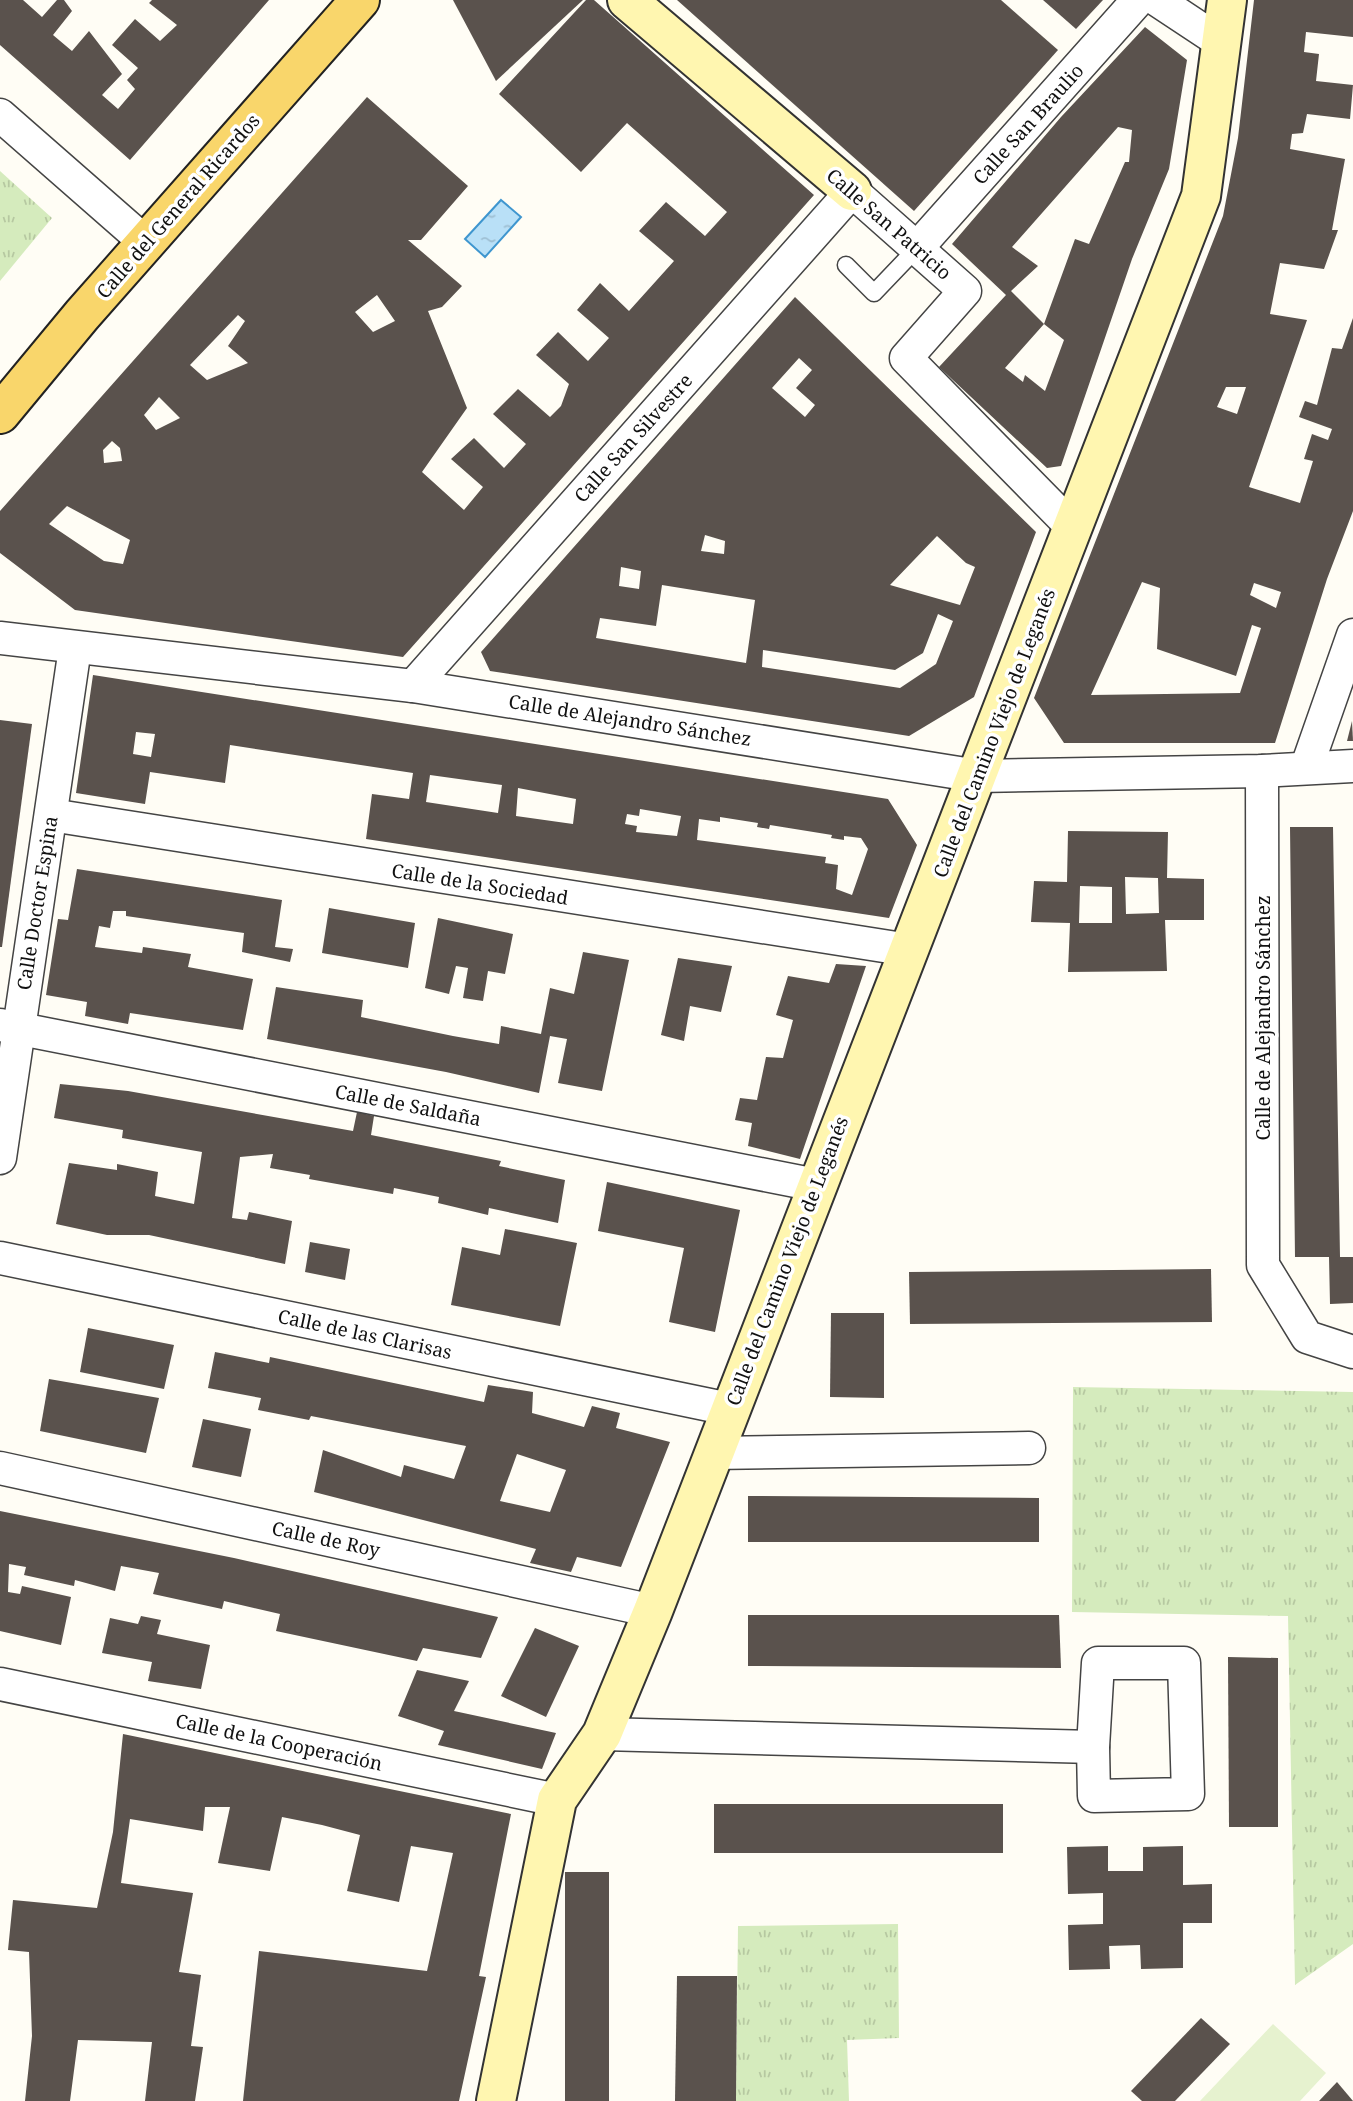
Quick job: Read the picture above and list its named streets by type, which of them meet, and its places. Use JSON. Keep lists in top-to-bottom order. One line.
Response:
{"streets":{"main road":["Calle del General Ricardos"],"street":["Calle San Braulio","Calle San Patricio","Calle San Silvestre","Calle de Alejandro Sánchez","Calle del Camino Viejo de Leganés","Calle de la Sociedad","Calle Doctor Espina","Calle de Saldaña","Calle de las Clarisas","Calle de Roy","Calle de la Cooperación"]},"crossings":[["Calle San Braulio","Calle San Patricio"],["Calle San Patricio","Calle San Silvestre"],["Calle San Patricio","Calle del Camino Viejo de Leganés"],["Calle San Silvestre","Calle de Alejandro Sánchez"],["Calle de Alejandro Sánchez","Calle del Camino Viejo de Leganés"],["Calle de Alejandro Sánchez","Calle Doctor Espina"],["Calle del Camino Viejo de Leganés","Calle de la Sociedad"],["Calle del Camino Viejo de Leganés","Calle de Saldaña"],["Calle del Camino Viejo de Leganés","Calle de las Clarisas"],["Calle del Camino Viejo de Leganés","Calle de Roy"],["Calle del Camino Viejo de Leganés","Calle de la Cooperación"],["Calle de la Sociedad","Calle Doctor Espina"],["Calle Doctor Espina","Calle de Saldaña"]]}
